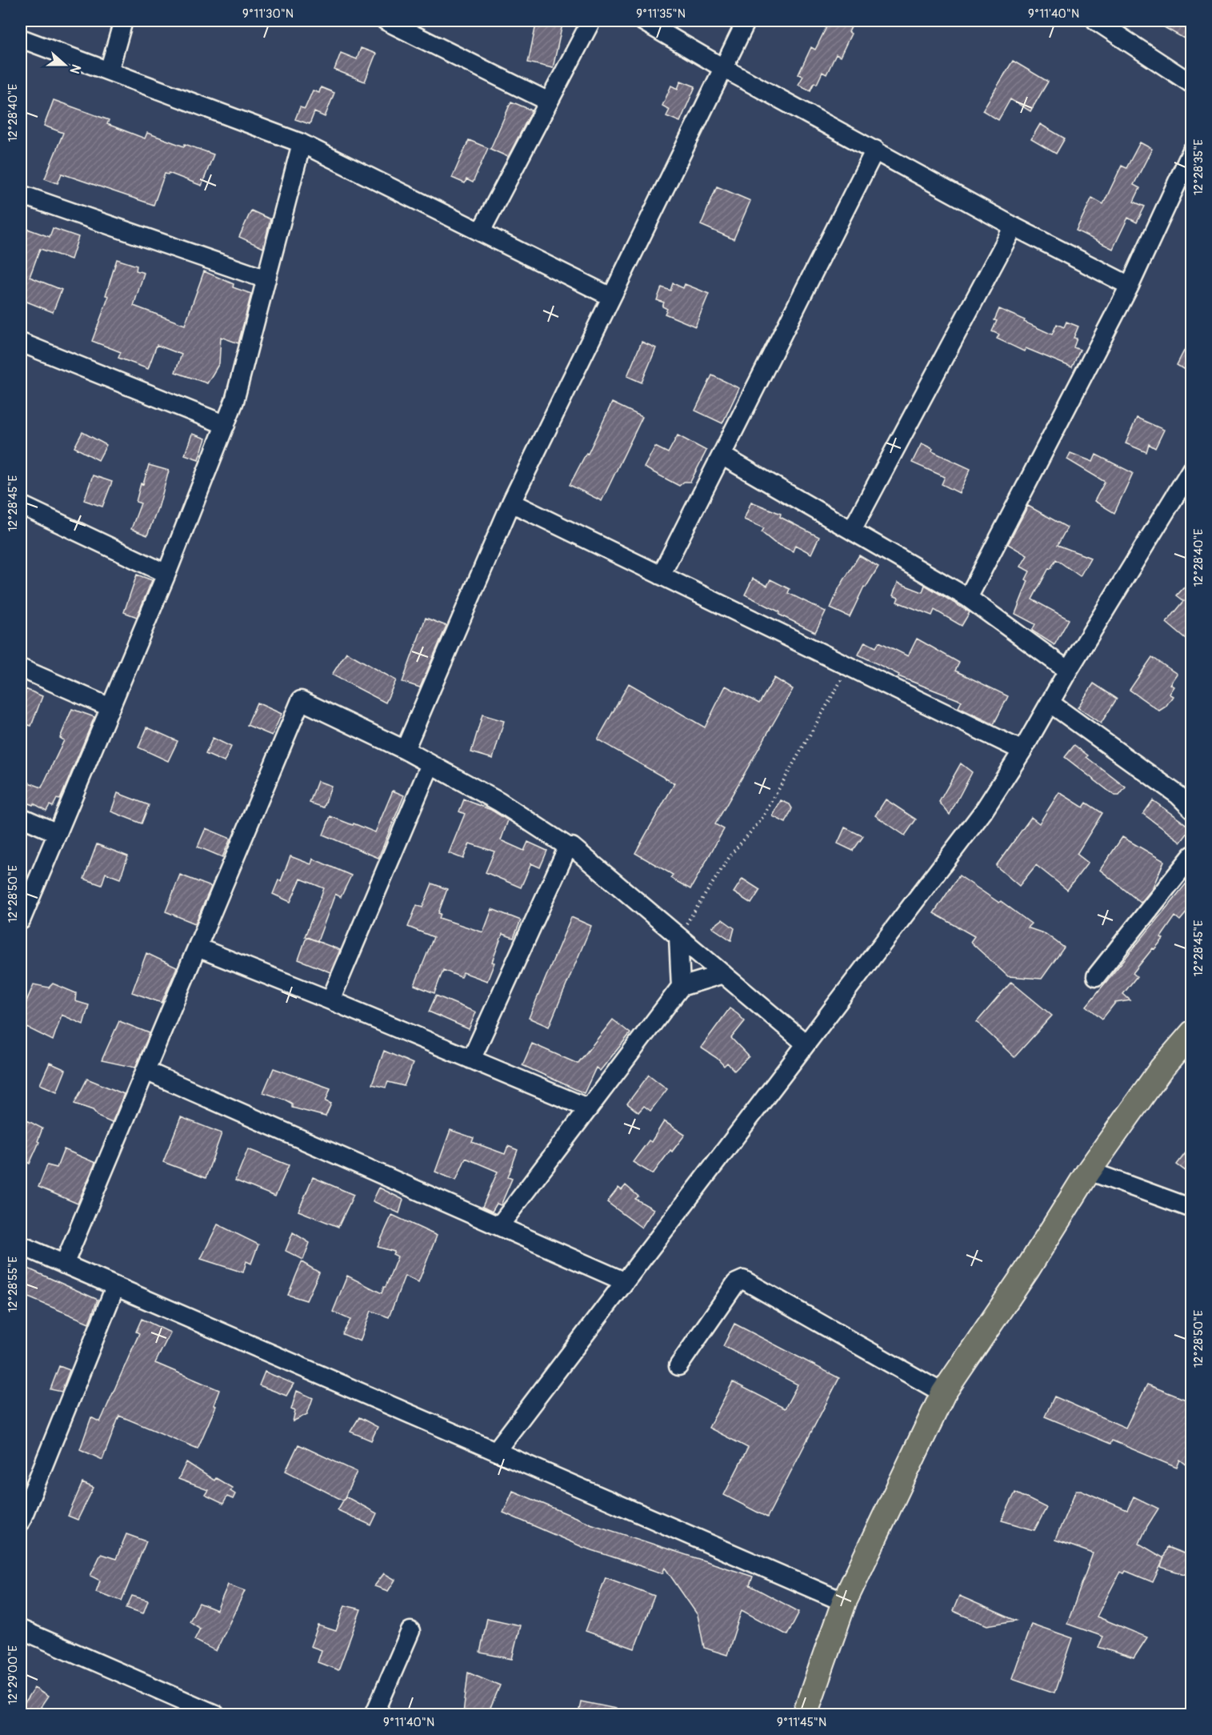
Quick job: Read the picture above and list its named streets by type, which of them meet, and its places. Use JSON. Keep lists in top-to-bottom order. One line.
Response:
{"north":"right","coordinates":["9°11'30\"N","9°11'35\"N","9°11'40\"N","12°28'40\"E","12°28'35\"E","12°28'45\"E","12°28'50\"E","12°28'55\"E","12°29'00\"E","9°11'45\"N"]}
